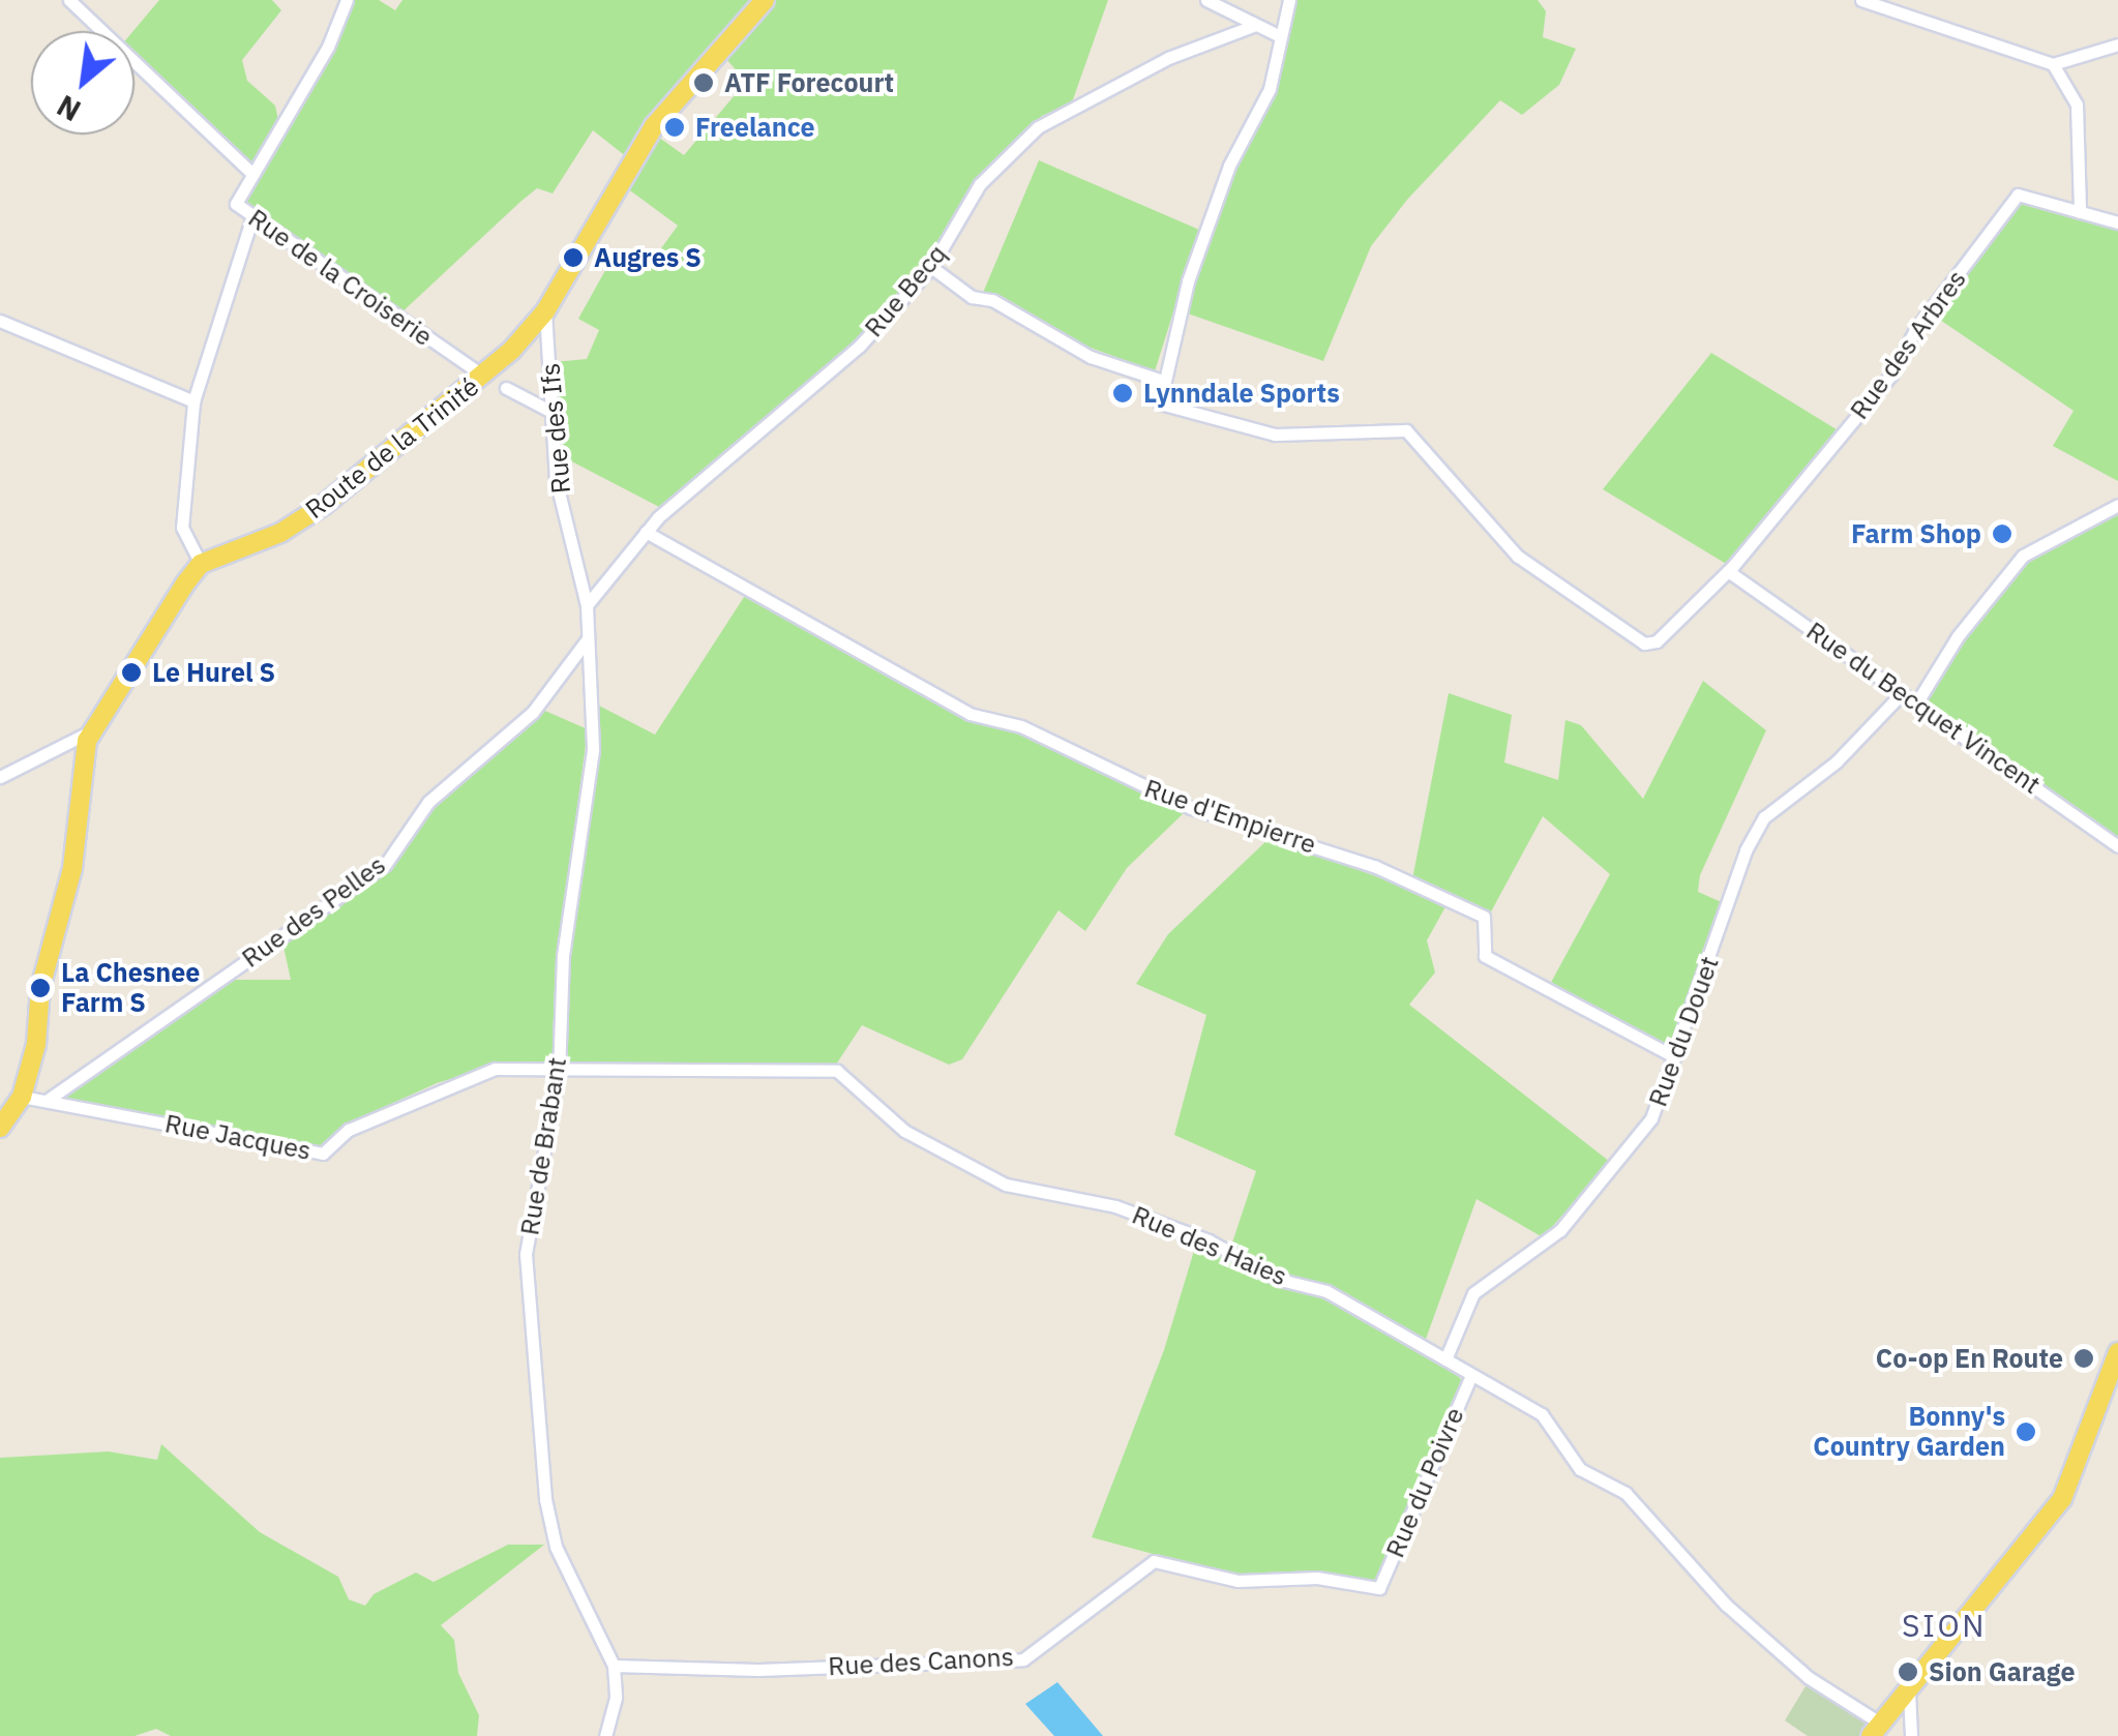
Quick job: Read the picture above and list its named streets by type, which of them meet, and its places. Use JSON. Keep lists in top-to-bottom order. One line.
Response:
{"streets":{"main road":["Route de la Trinité"],"street":["Rue de la Croiserie","Rue Becq","Rue des Arbres","Rue des Ifs","Rue du Becquet Vincent","Rue d'Empierre","Rue des Pelles","Rue du Douet","Rue Jacques","Rue de Brabant","Rue des Haies","Rue du Poivre","Rue des Canons"]},"crossings":[["Rue de la Croiserie","Route de la Trinité"],["Rue Becq","Rue des Ifs"],["Rue Becq","Rue d'Empierre"],["Rue Becq","Rue de Brabant"],["Rue des Arbres","Rue du Becquet Vincent"],["Rue des Ifs","Route de la Trinité"],["Rue des Ifs","Rue de Brabant"],["Rue du Becquet Vincent","Rue du Douet"],["Rue d'Empierre","Rue du Douet"],["Rue des Pelles","Rue Jacques"],["Rue des Pelles","Rue de Brabant"],["Rue du Douet","Rue des Haies"],["Rue Jacques","Rue de Brabant"],["Rue Jacques","Rue des Haies"],["Rue de Brabant","Rue des Haies"],["Rue de Brabant","Rue des Canons"],["Rue des Haies","Rue du Poivre"],["Rue du Poivre","Rue des Canons"]],"districts":["SION"],"places":["ATF Forecourt","Freelance","Augres S","Lynndale Sports","Farm Shop","Le Hurel S","La Chesnee Farm S","Co-op En Route","Bonny's Country Garden","Sion Garage"],"north":"bottom left"}
